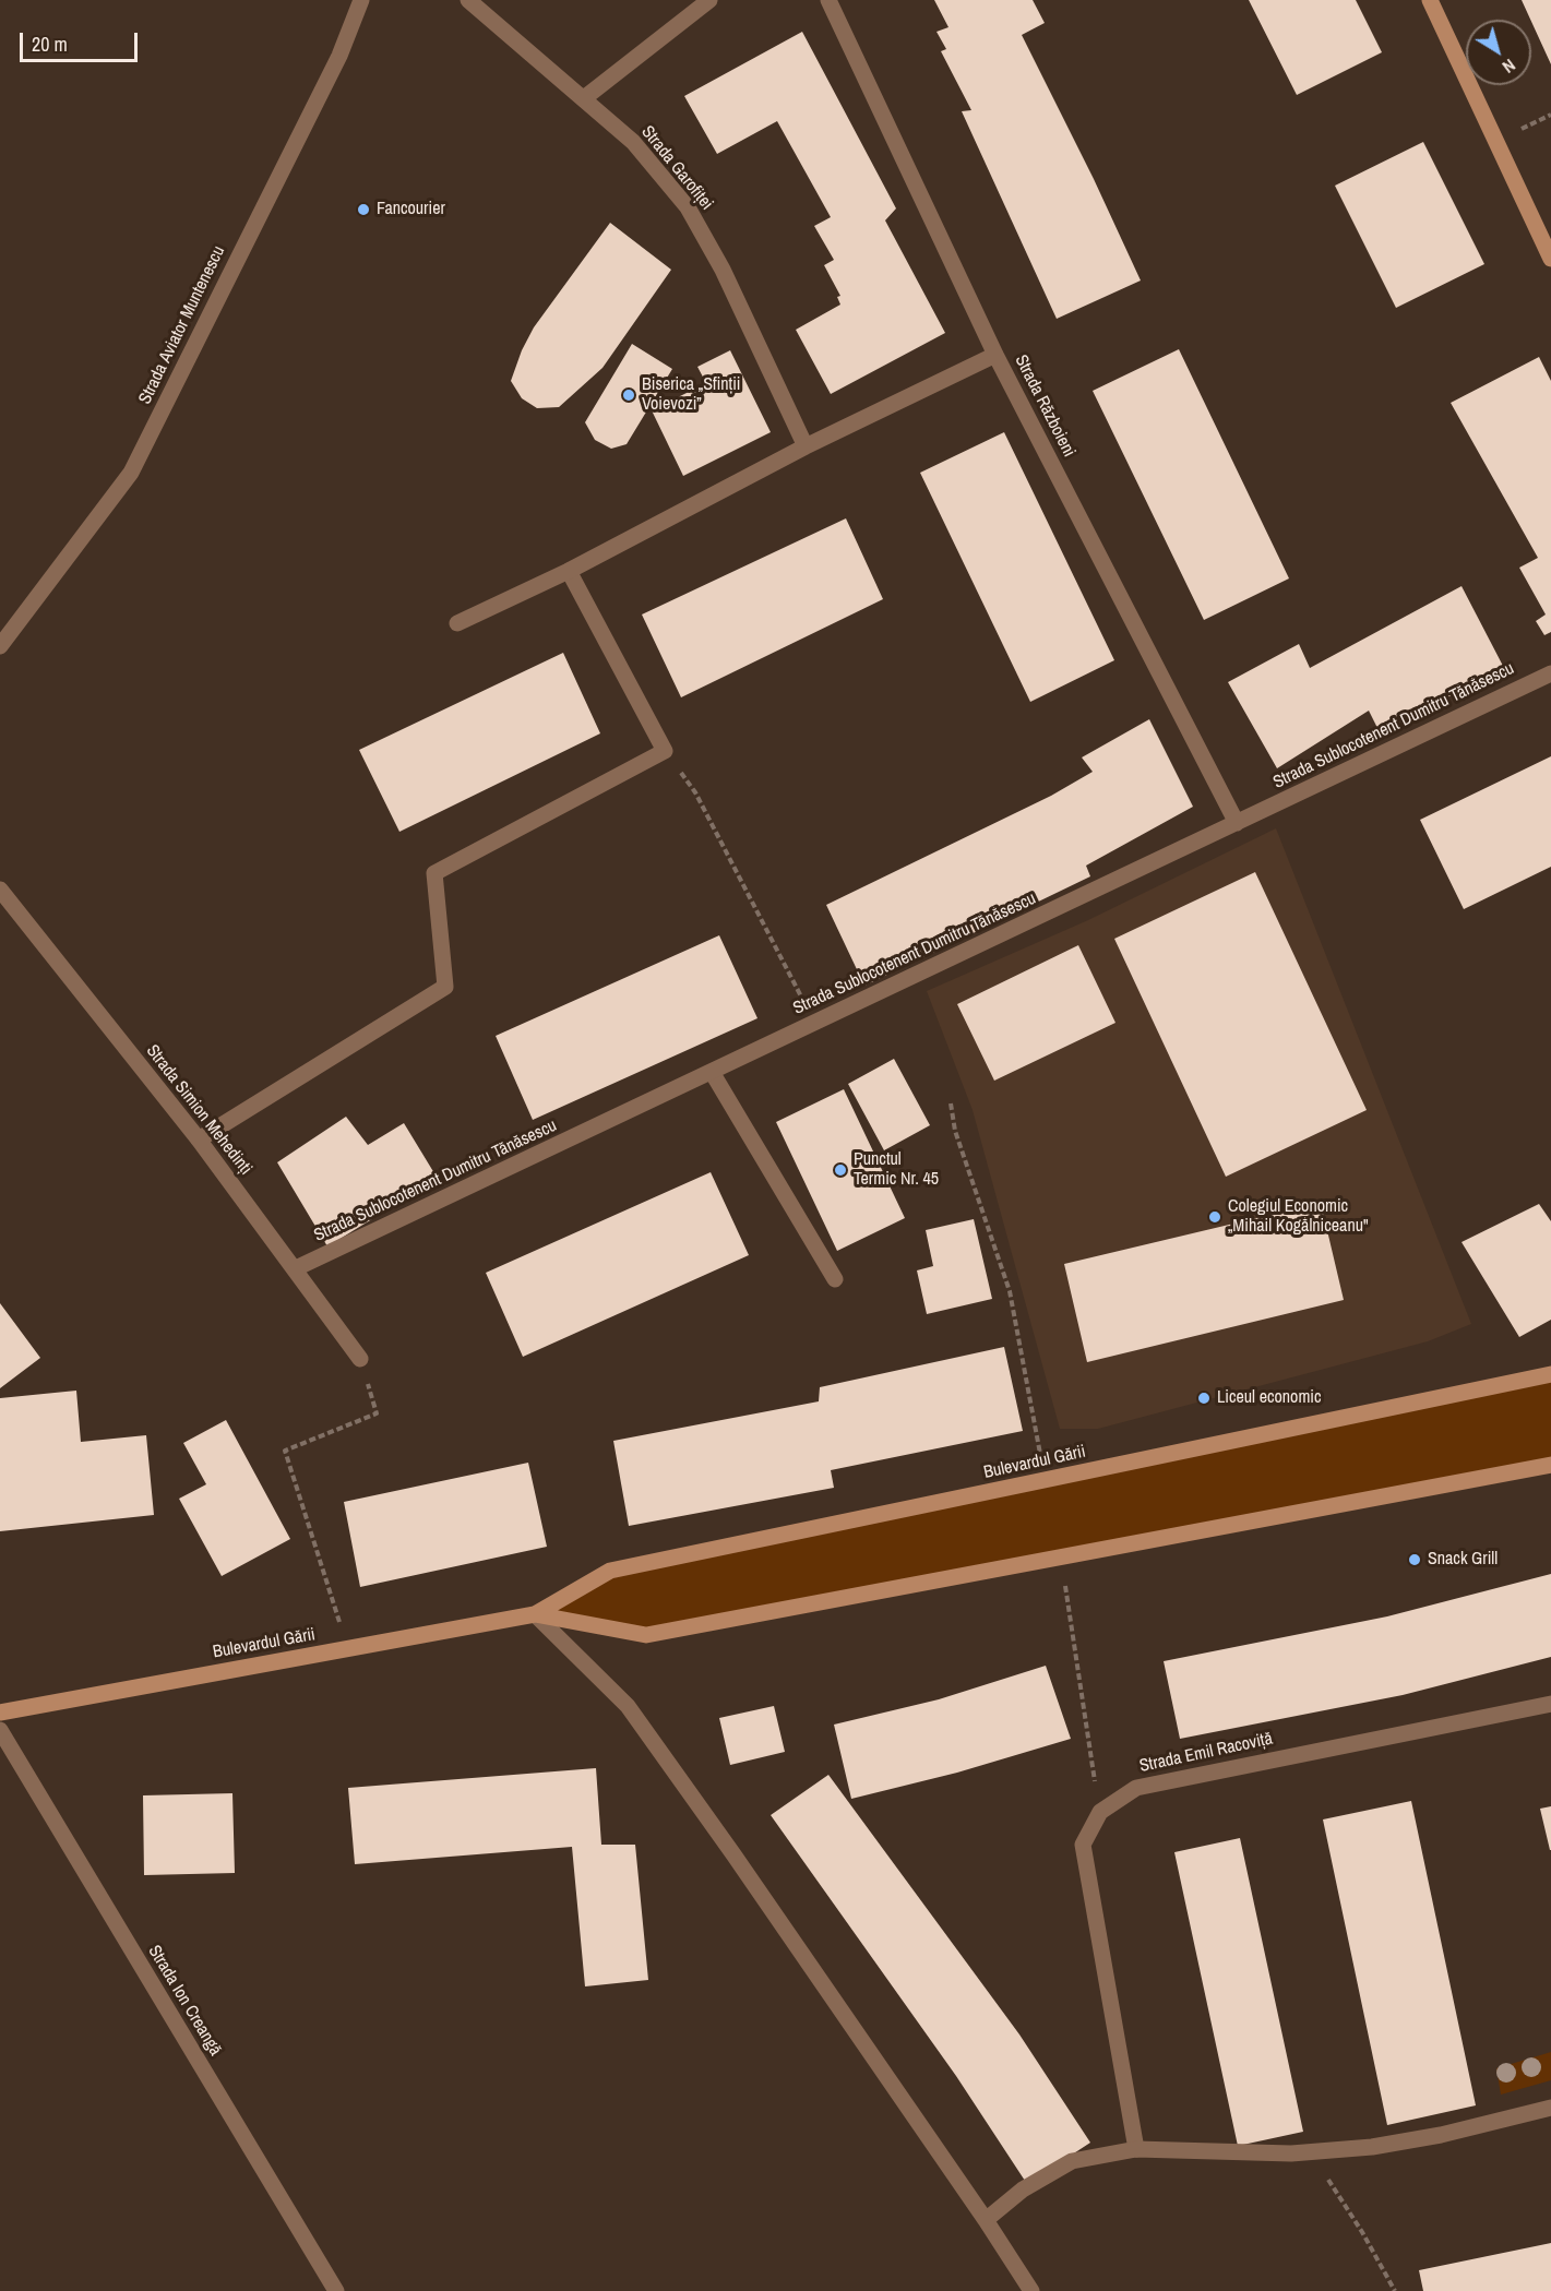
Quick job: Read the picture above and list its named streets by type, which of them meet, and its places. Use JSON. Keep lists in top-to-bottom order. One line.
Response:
{"streets":{"main road":["Bulevardul Gării"],"street":["Strada Garofiței","Strada Aviator Muntenescu","Strada Războieni","Strada Sublocotenent Dumitru Tănăsescu","Strada Simion Mehedinți","Strada Emil Racoviță","Strada Ion Creangă"]},"crossings":[["Strada Războieni","Strada Sublocotenent Dumitru Tănăsescu"],["Strada Sublocotenent Dumitru Tănăsescu","Strada Simion Mehedinți"]],"places":["Fancourier","Biserica „Sfinții Voievozi”","Punctul Termic Nr. 45","Colegiul Economic „Mihail Kogălniceanu\"","Liceul economic","Snack Grill"],"scale_bar":"20 m","north":"bottom right"}
